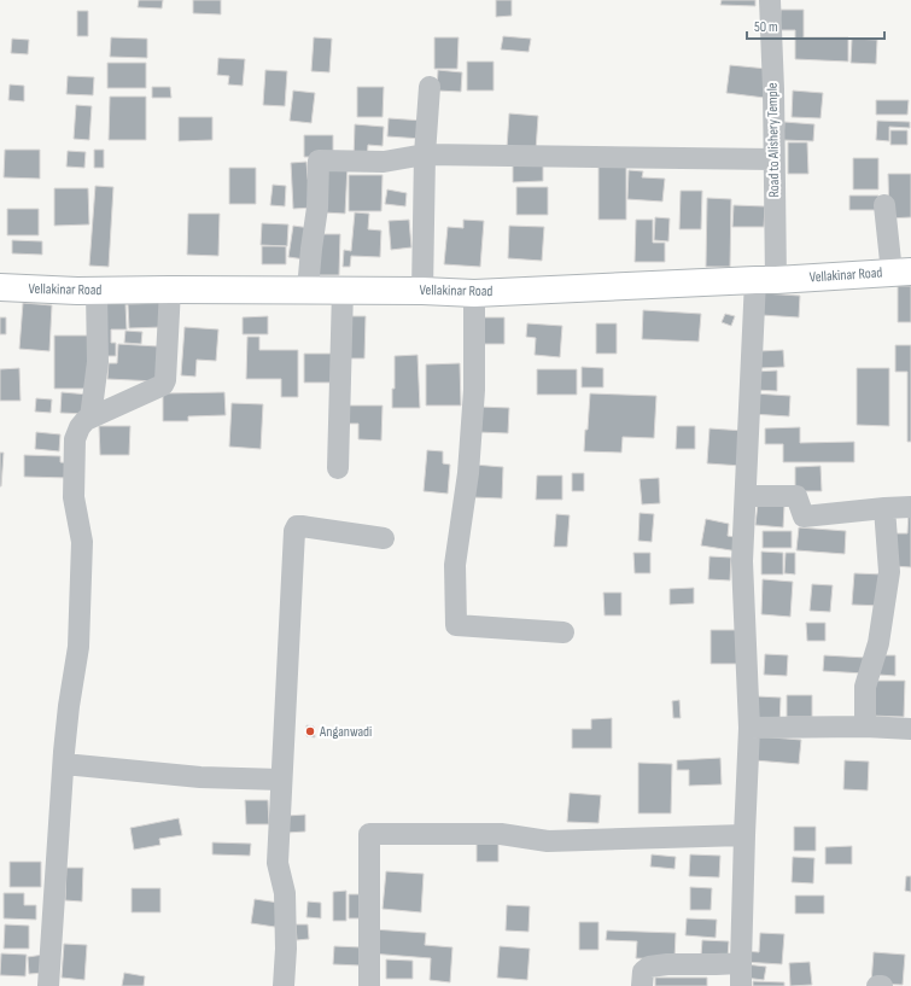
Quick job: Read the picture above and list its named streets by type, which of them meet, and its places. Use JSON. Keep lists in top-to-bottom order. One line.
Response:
{"streets":{"main road":["Vellakinar Road"],"street":["Road to Alishery Temple"]},"crossings":[["Road to Alishery Temple","Vellakinar Road"]],"places":["Anganwadi"],"scale_bar":"50 m"}
